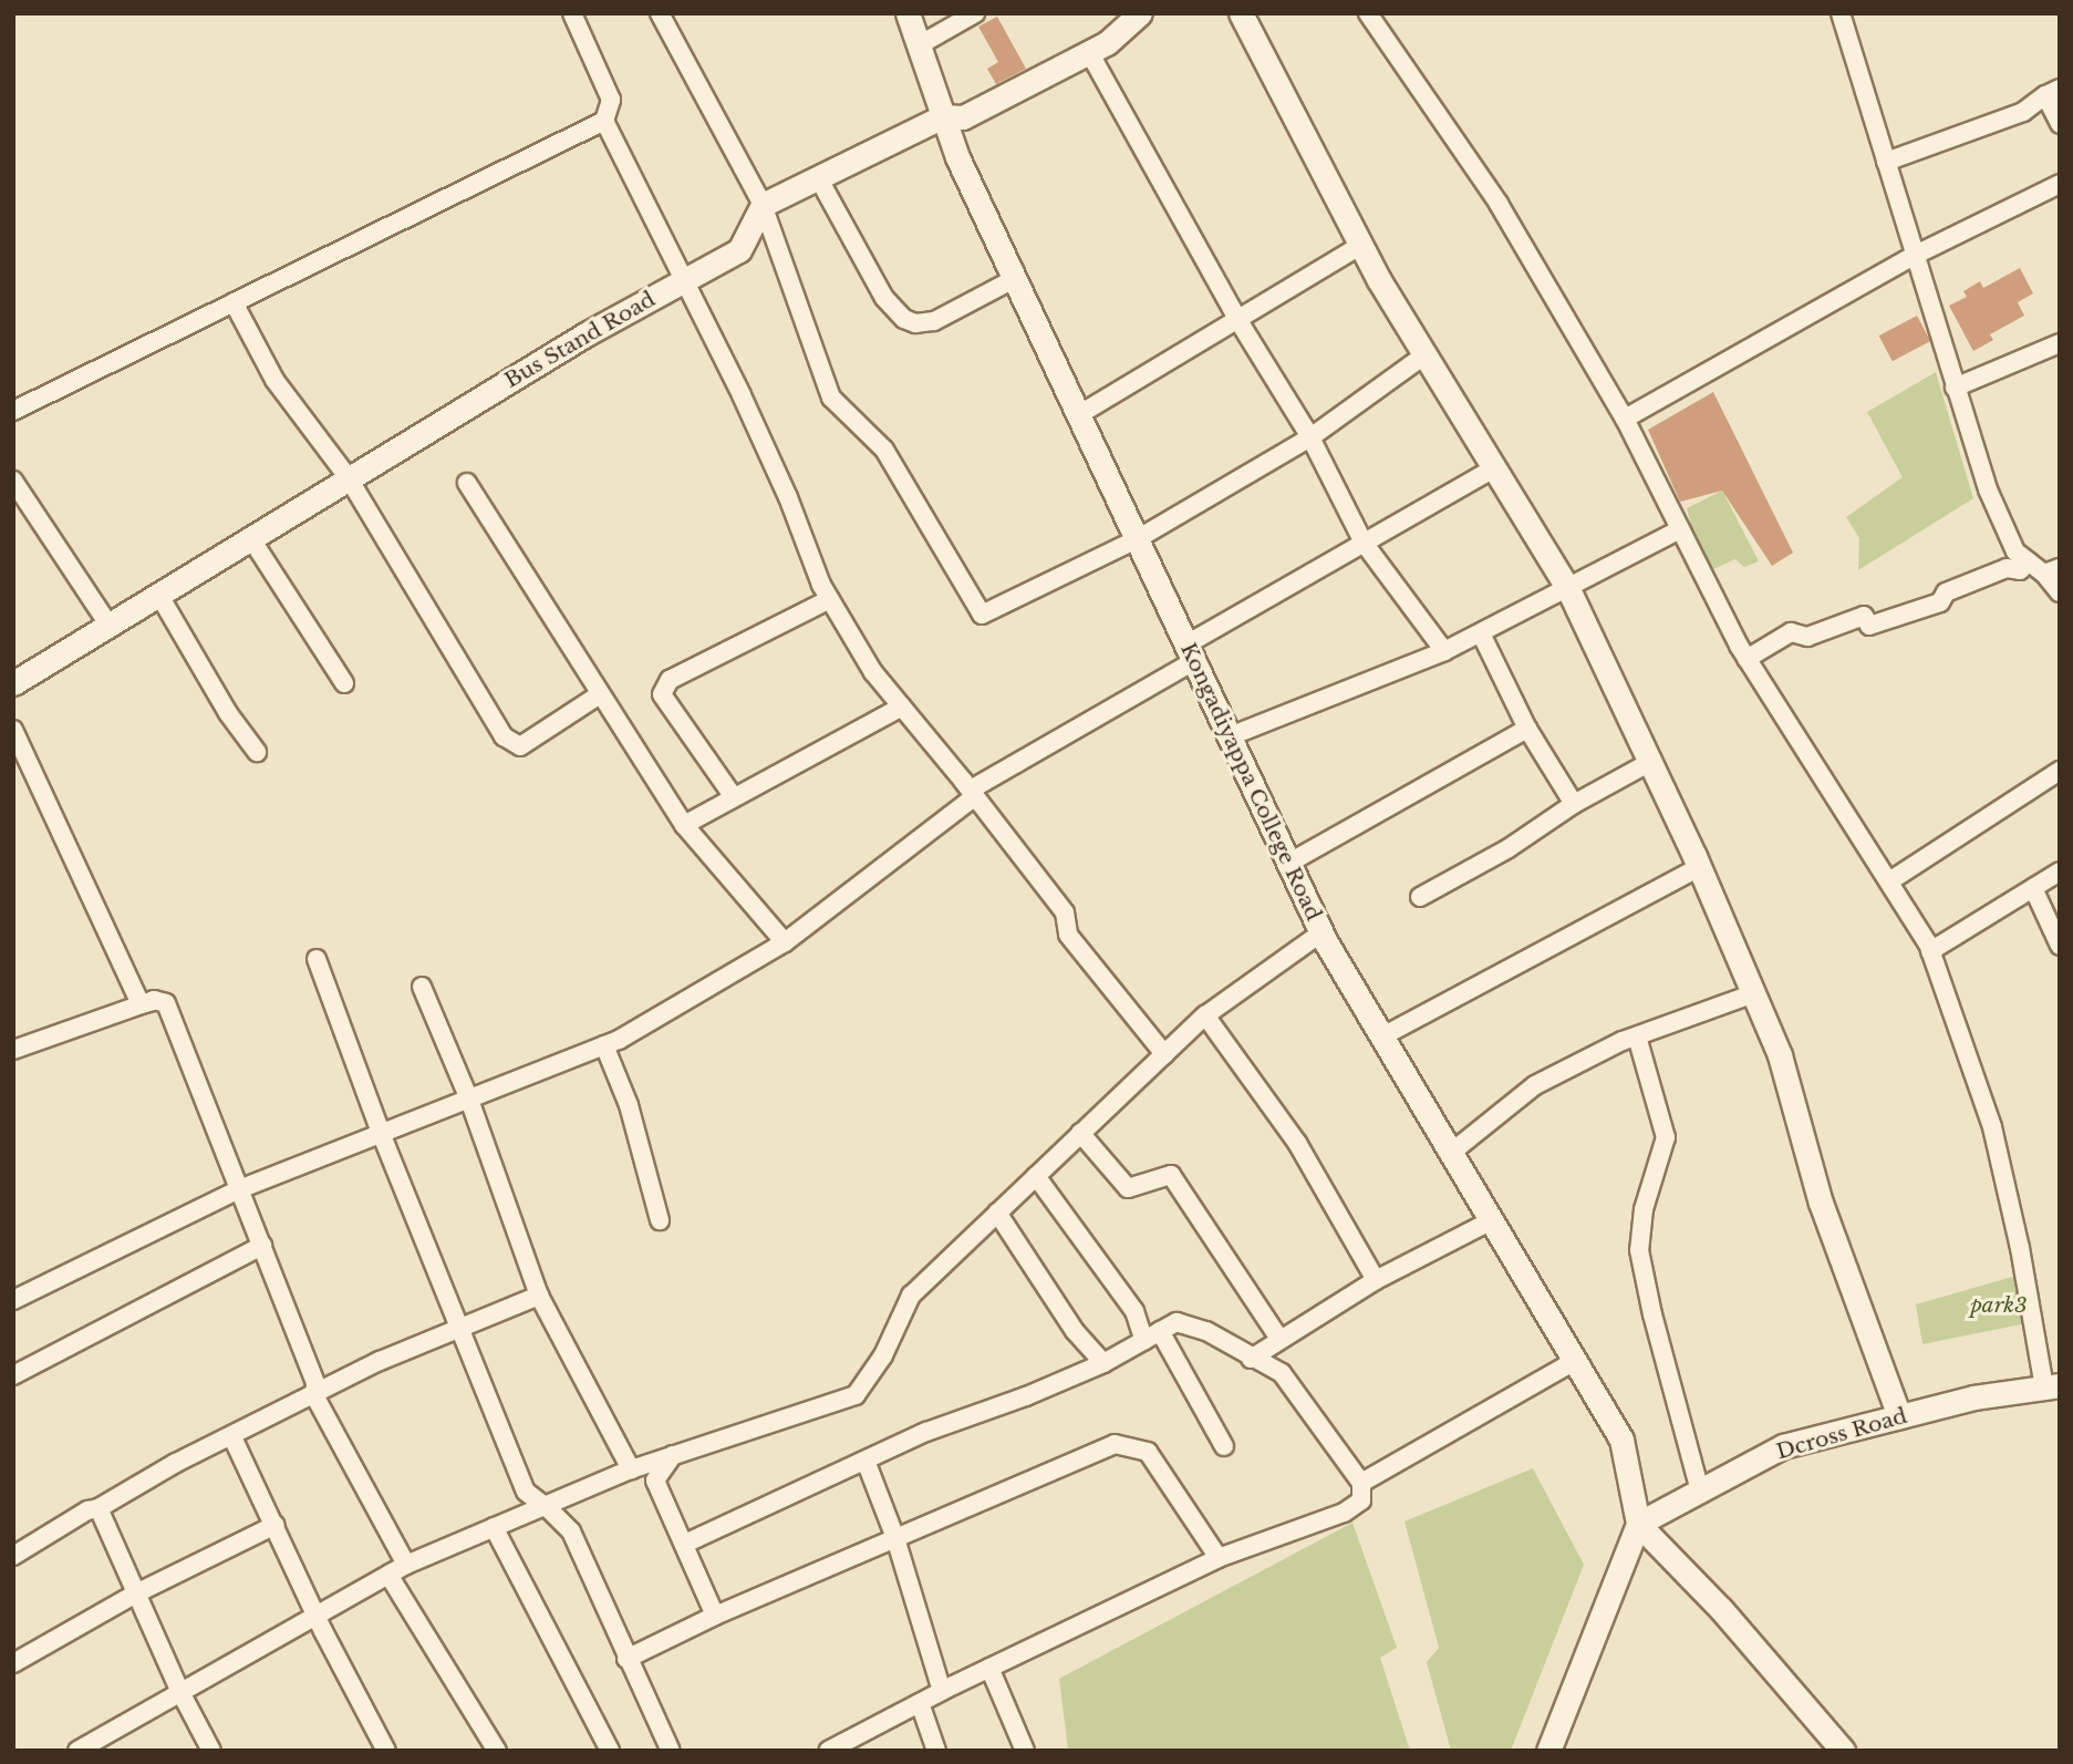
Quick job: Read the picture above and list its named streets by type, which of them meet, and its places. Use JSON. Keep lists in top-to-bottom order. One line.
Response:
{"streets":{"street":["Bus Stand Road","Kongadiyappa College Road","Dcross Road"]},"crossings":[["Kongadiyappa College Road","Dcross Road"]],"parks":["park3"]}
